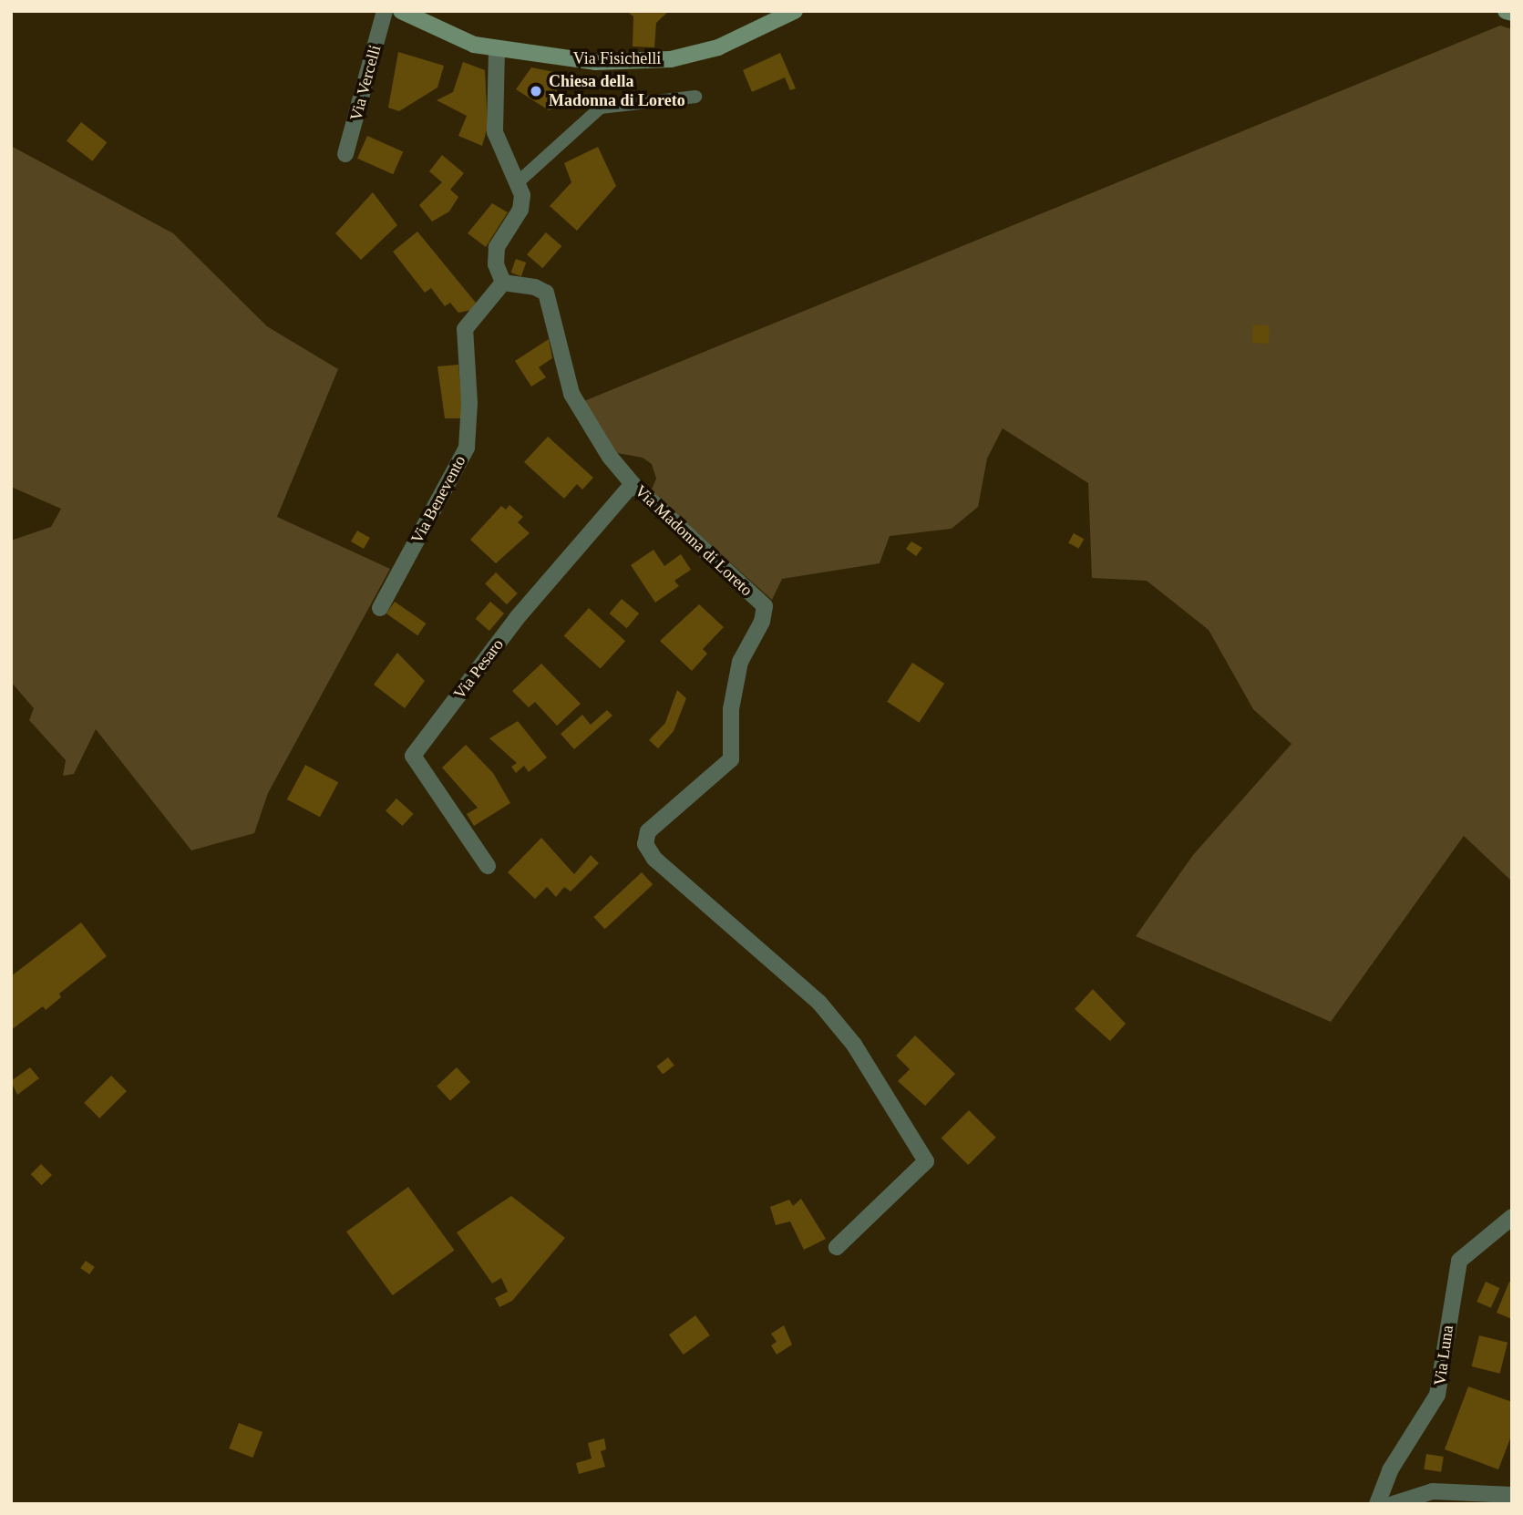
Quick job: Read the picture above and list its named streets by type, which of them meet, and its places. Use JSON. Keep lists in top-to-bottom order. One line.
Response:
{"streets":{"main road":["Via Fisichelli"],"street":["Via Vercelli","Via Benevento","Via Madonna di Loreto","Via Pesaro","Via Luna"]},"crossings":[["Via Benevento","Via Madonna di Loreto"],["Via Madonna di Loreto","Via Pesaro"]],"places":["Chiesa della Madonna di Loreto"]}
